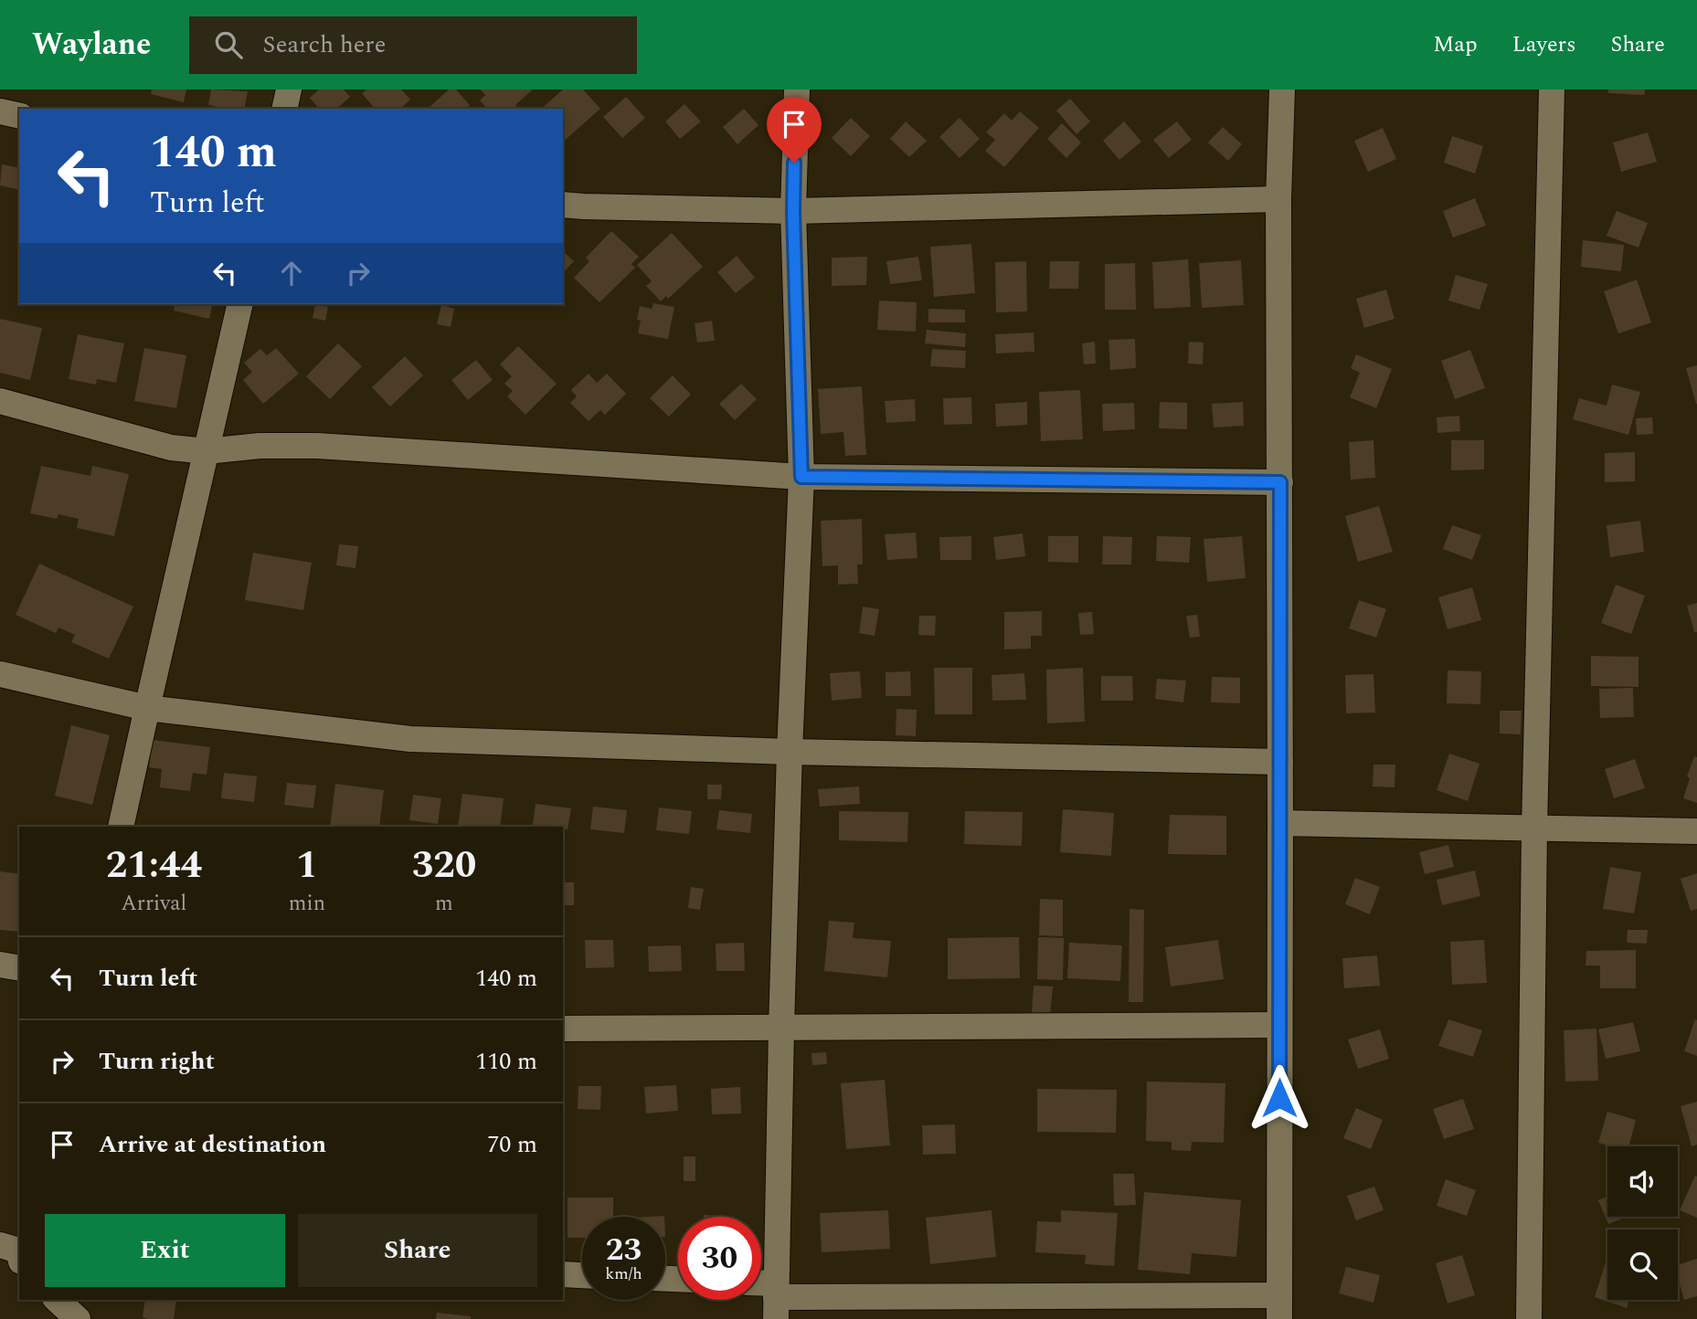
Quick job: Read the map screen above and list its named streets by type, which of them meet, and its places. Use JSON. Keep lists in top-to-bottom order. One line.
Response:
{"page":{"header":"Waylane","search":"Search here","nav":["Map","Layers","Share"],"turn":["140 m","Turn left"],"eta":["21:44","Arrival","1","min","320","m"],"list":[{"name":"Turn left","value":"140 m"},{"name":"Turn right","value":"110 m"},{"name":"Arrive at destination","value":"70 m"}],"buttons":["Exit","Share"],"speed":"23 km/h","limit":"30"}}
